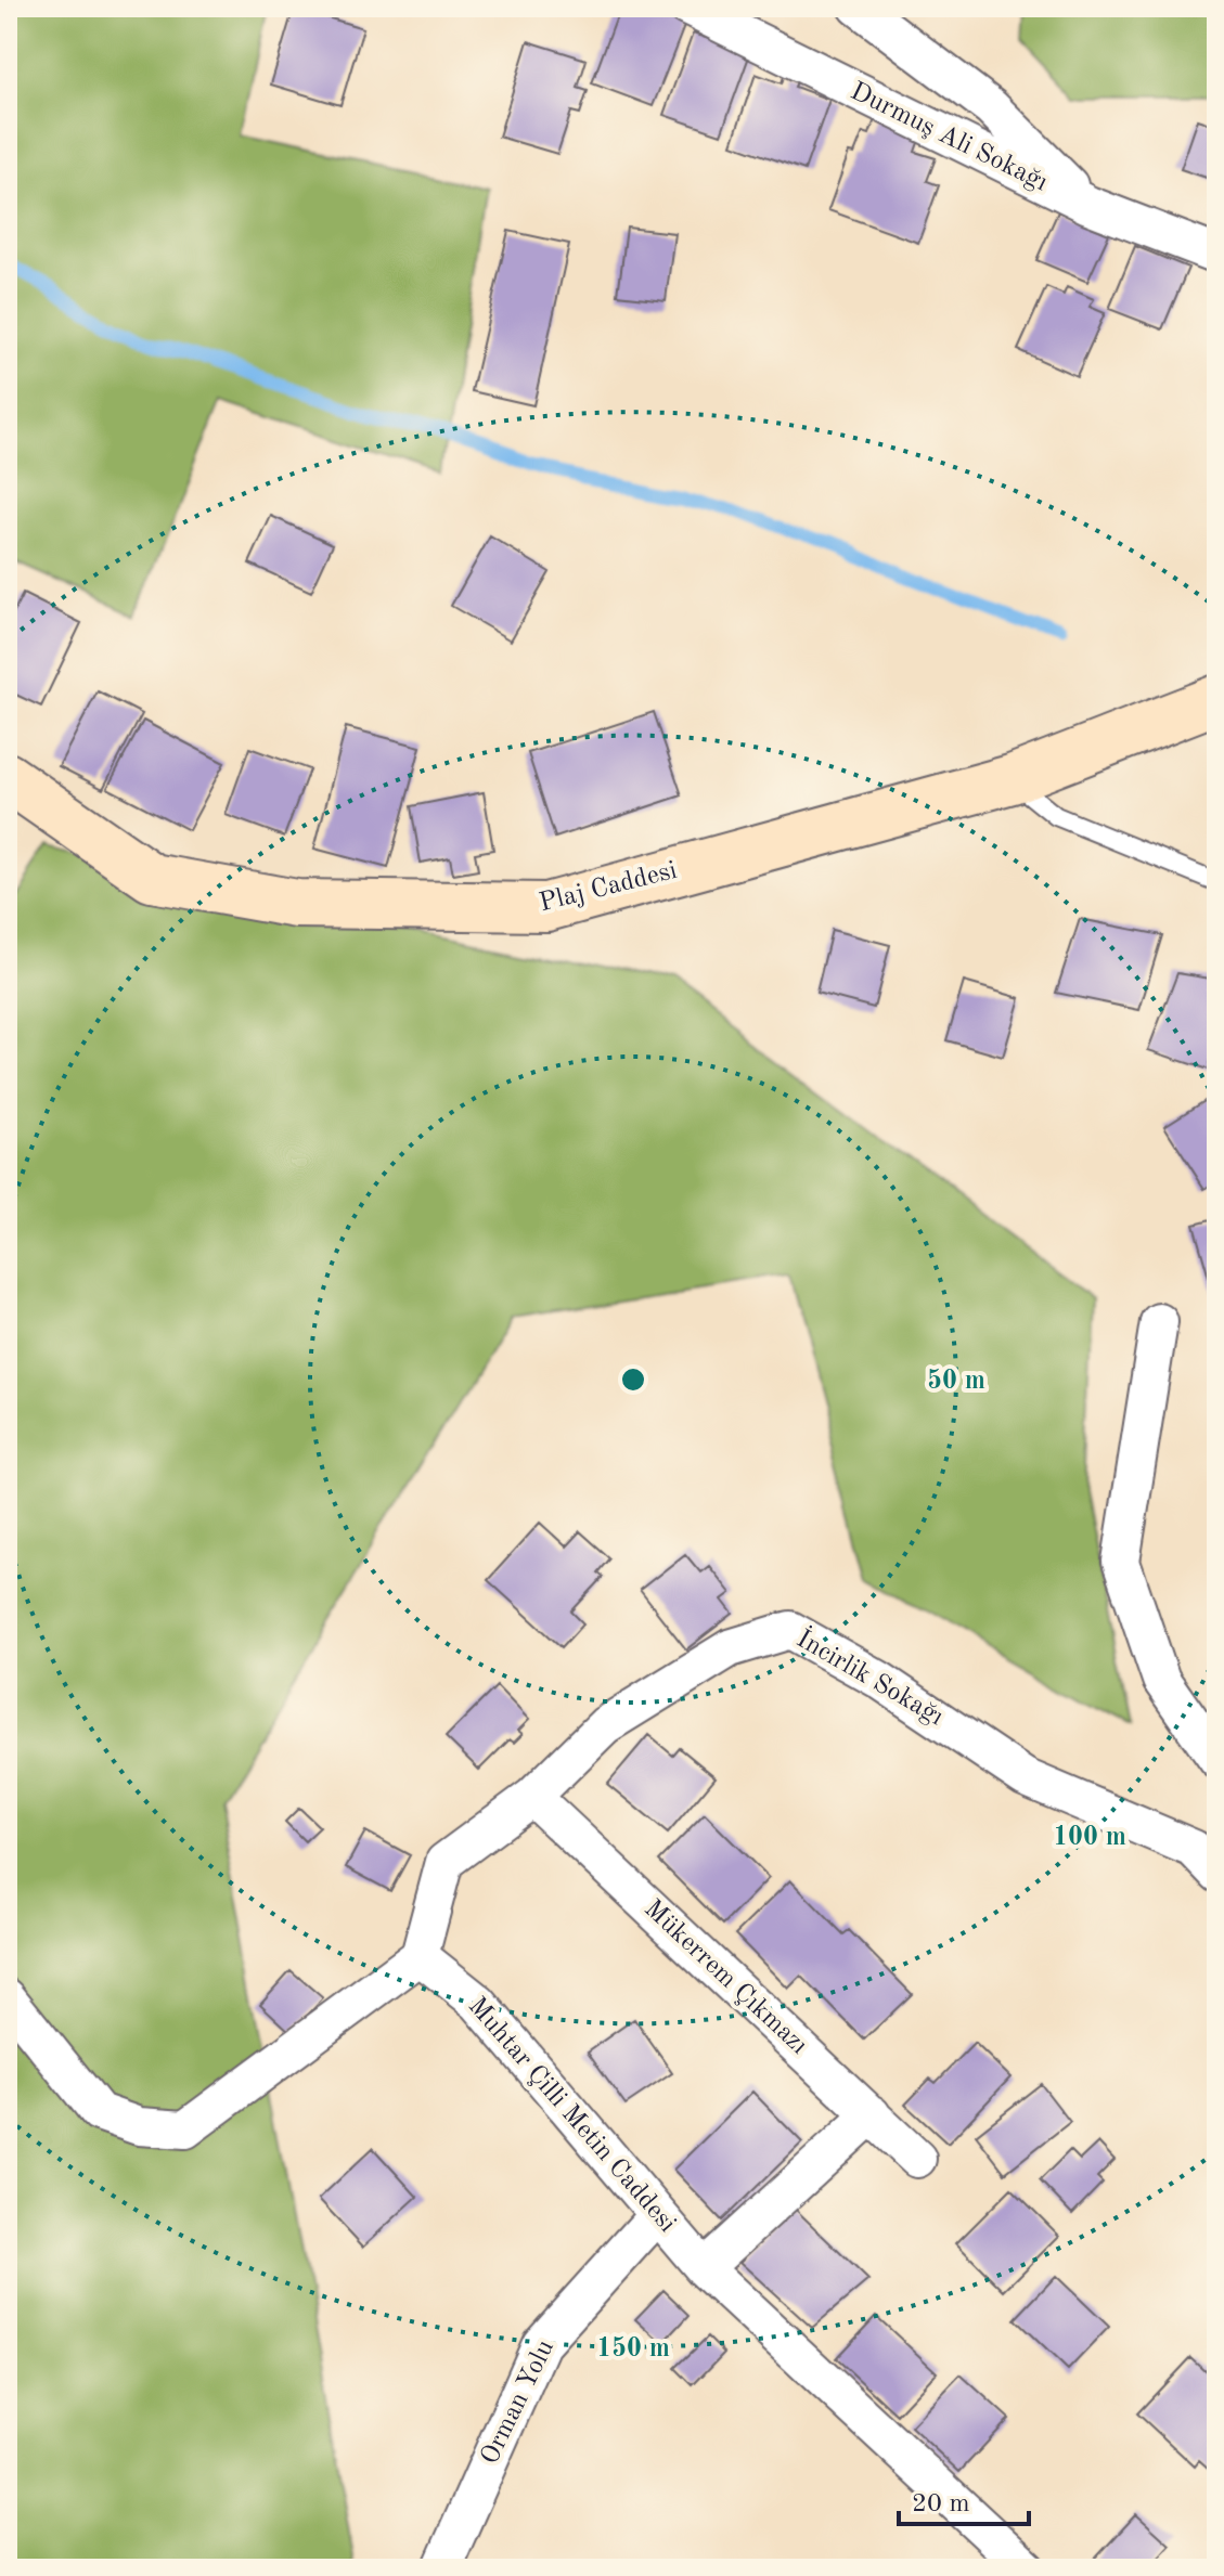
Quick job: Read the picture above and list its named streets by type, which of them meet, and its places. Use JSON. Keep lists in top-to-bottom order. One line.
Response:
{"streets":{"street":["Durmuş Ali Sokağı","Plaj Caddesi","İncirlik Sokağı","Mükerrem Çıkmazı","Muhtar Çilli Metin Caddesi","Orman Yolu"]},"crossings":[["İncirlik Sokağı","Mükerrem Çıkmazı"],["İncirlik Sokağı","Muhtar Çilli Metin Caddesi"],["Muhtar Çilli Metin Caddesi","Orman Yolu"]],"scale_bar":"20 m","rings":["50 m","100 m","150 m"]}
